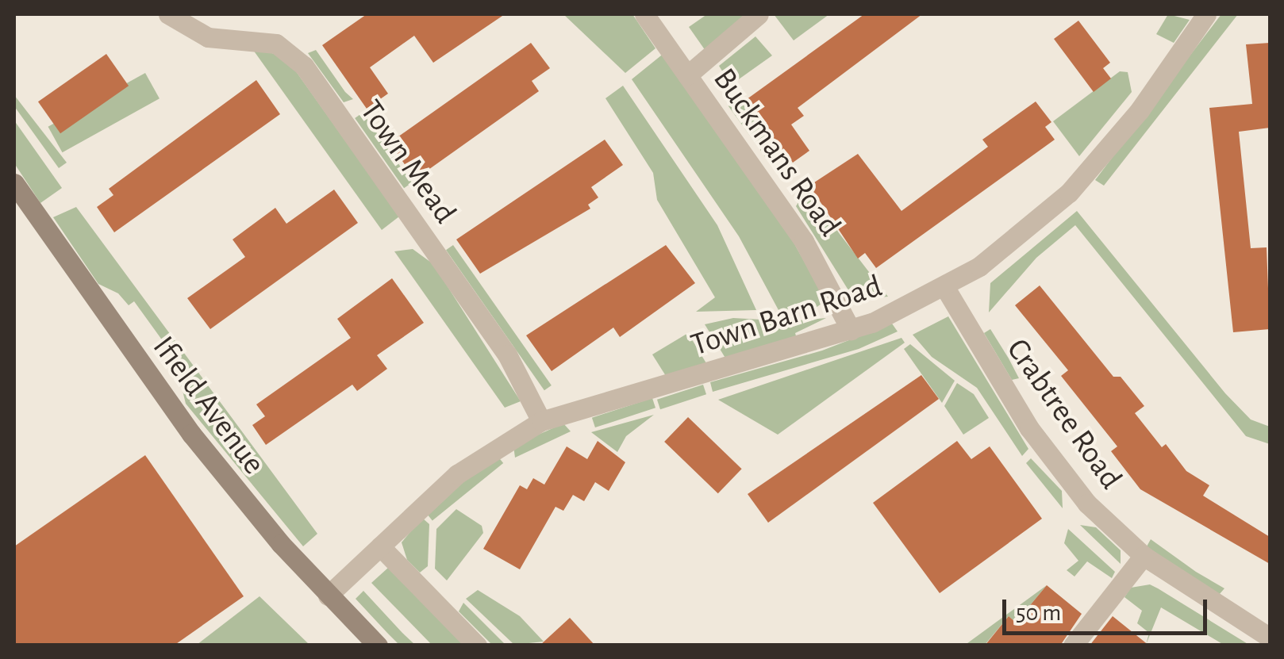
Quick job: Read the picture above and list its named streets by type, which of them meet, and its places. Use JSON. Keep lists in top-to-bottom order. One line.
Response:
{"streets":{"street":["Buckmans Road","Town Mead","Town Barn Road","Ifield Avenue","Crabtree Road"]},"crossings":[["Buckmans Road","Town Barn Road"],["Town Mead","Town Barn Road"],["Town Barn Road","Ifield Avenue"],["Town Barn Road","Crabtree Road"]],"scale_bar":"50 m"}
